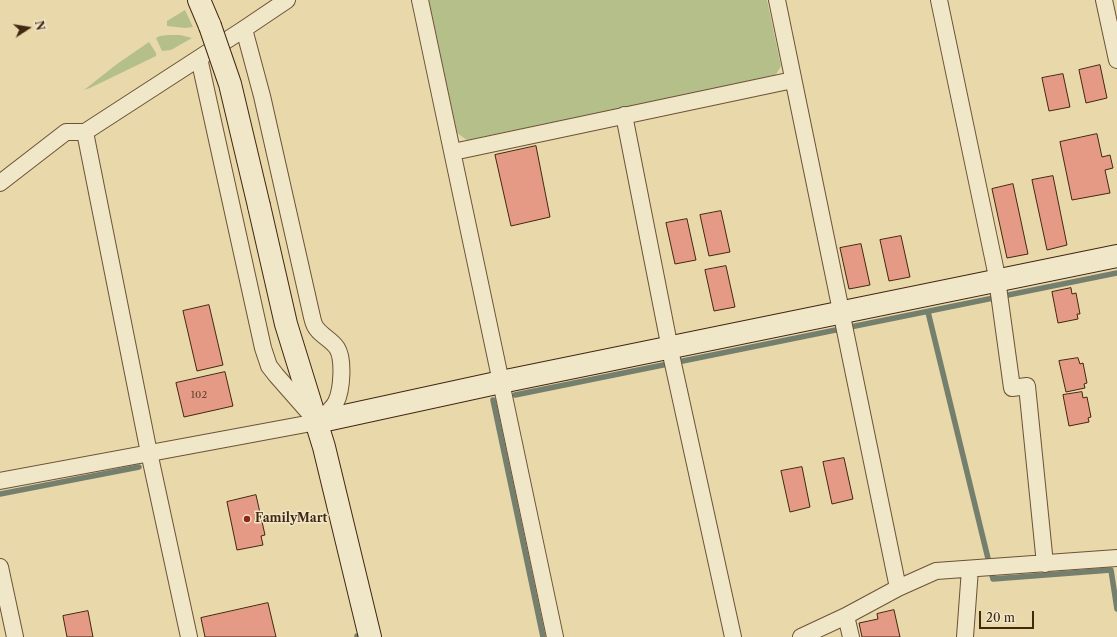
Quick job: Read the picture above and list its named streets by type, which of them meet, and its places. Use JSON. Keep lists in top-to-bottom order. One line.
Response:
{"places":["FamilyMart"],"house_numbers":["102"],"scale_bar":"20 m","north":"right"}
